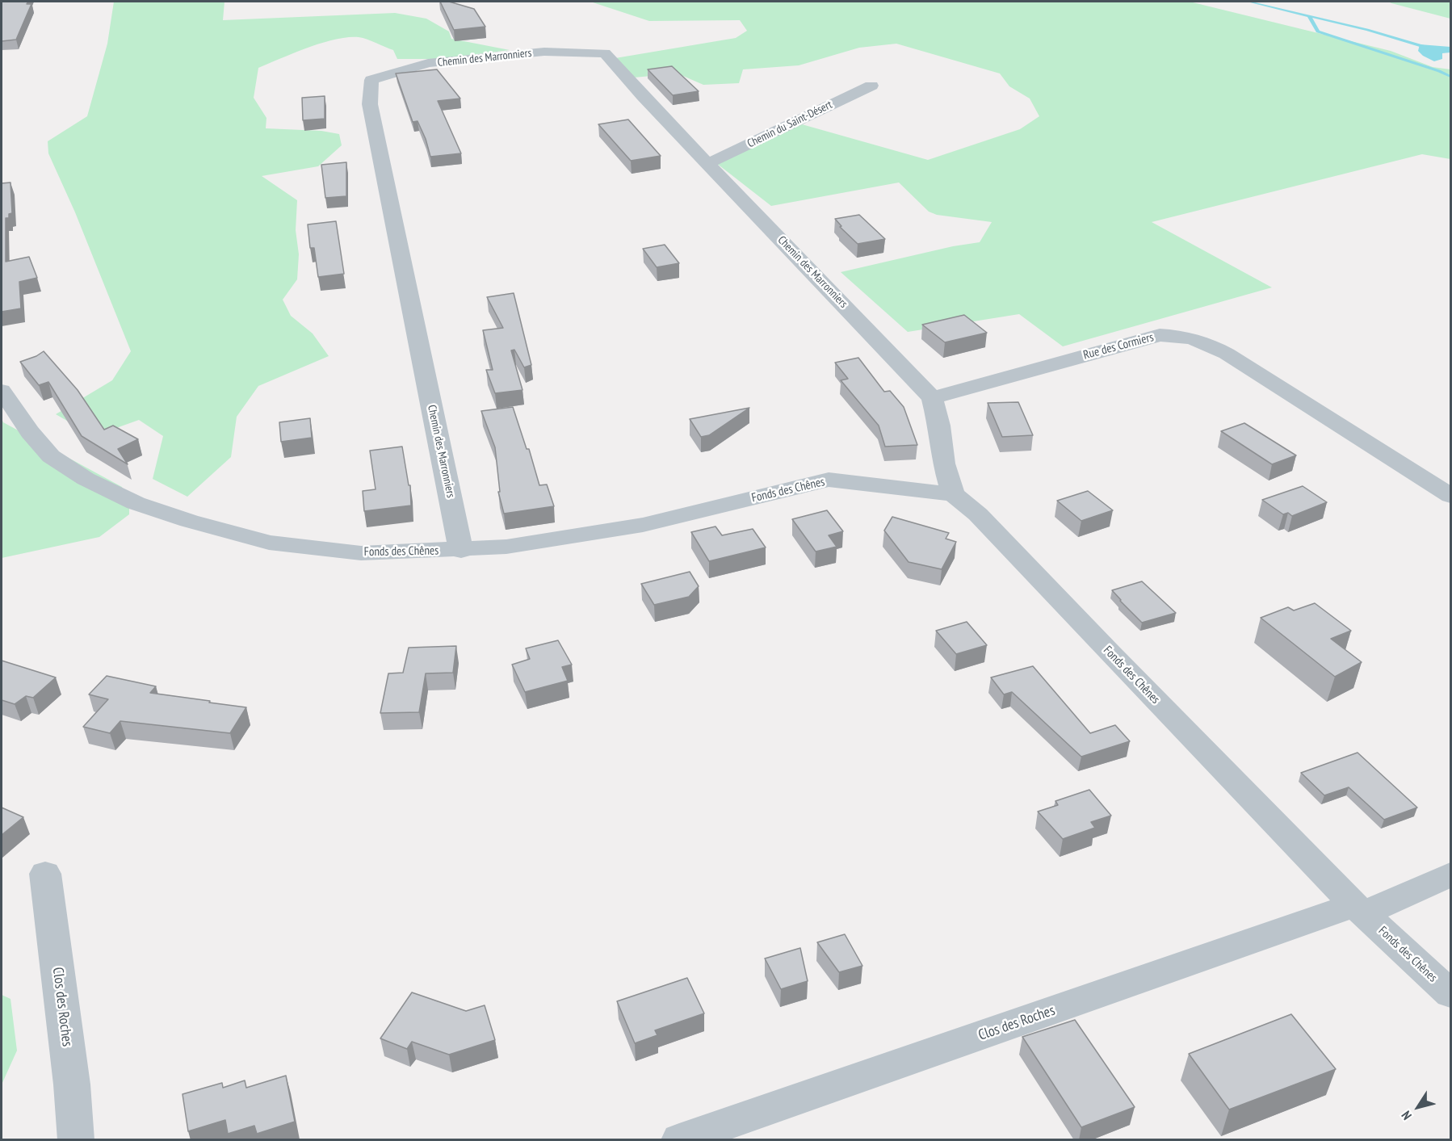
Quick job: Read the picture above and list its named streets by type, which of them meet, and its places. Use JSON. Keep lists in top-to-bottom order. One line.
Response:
{"streets":{"street":["Chemin des Marronniers","Chemin du Saint-Désert","Rue des Cormiers","Fonds des Chênes","Clos des Roches"]},"crossings":[["Chemin des Marronniers","Chemin du Saint-Désert"],["Chemin des Marronniers","Rue des Cormiers"],["Chemin des Marronniers","Fonds des Chênes"],["Fonds des Chênes","Clos des Roches"]],"north":"bottom left"}
